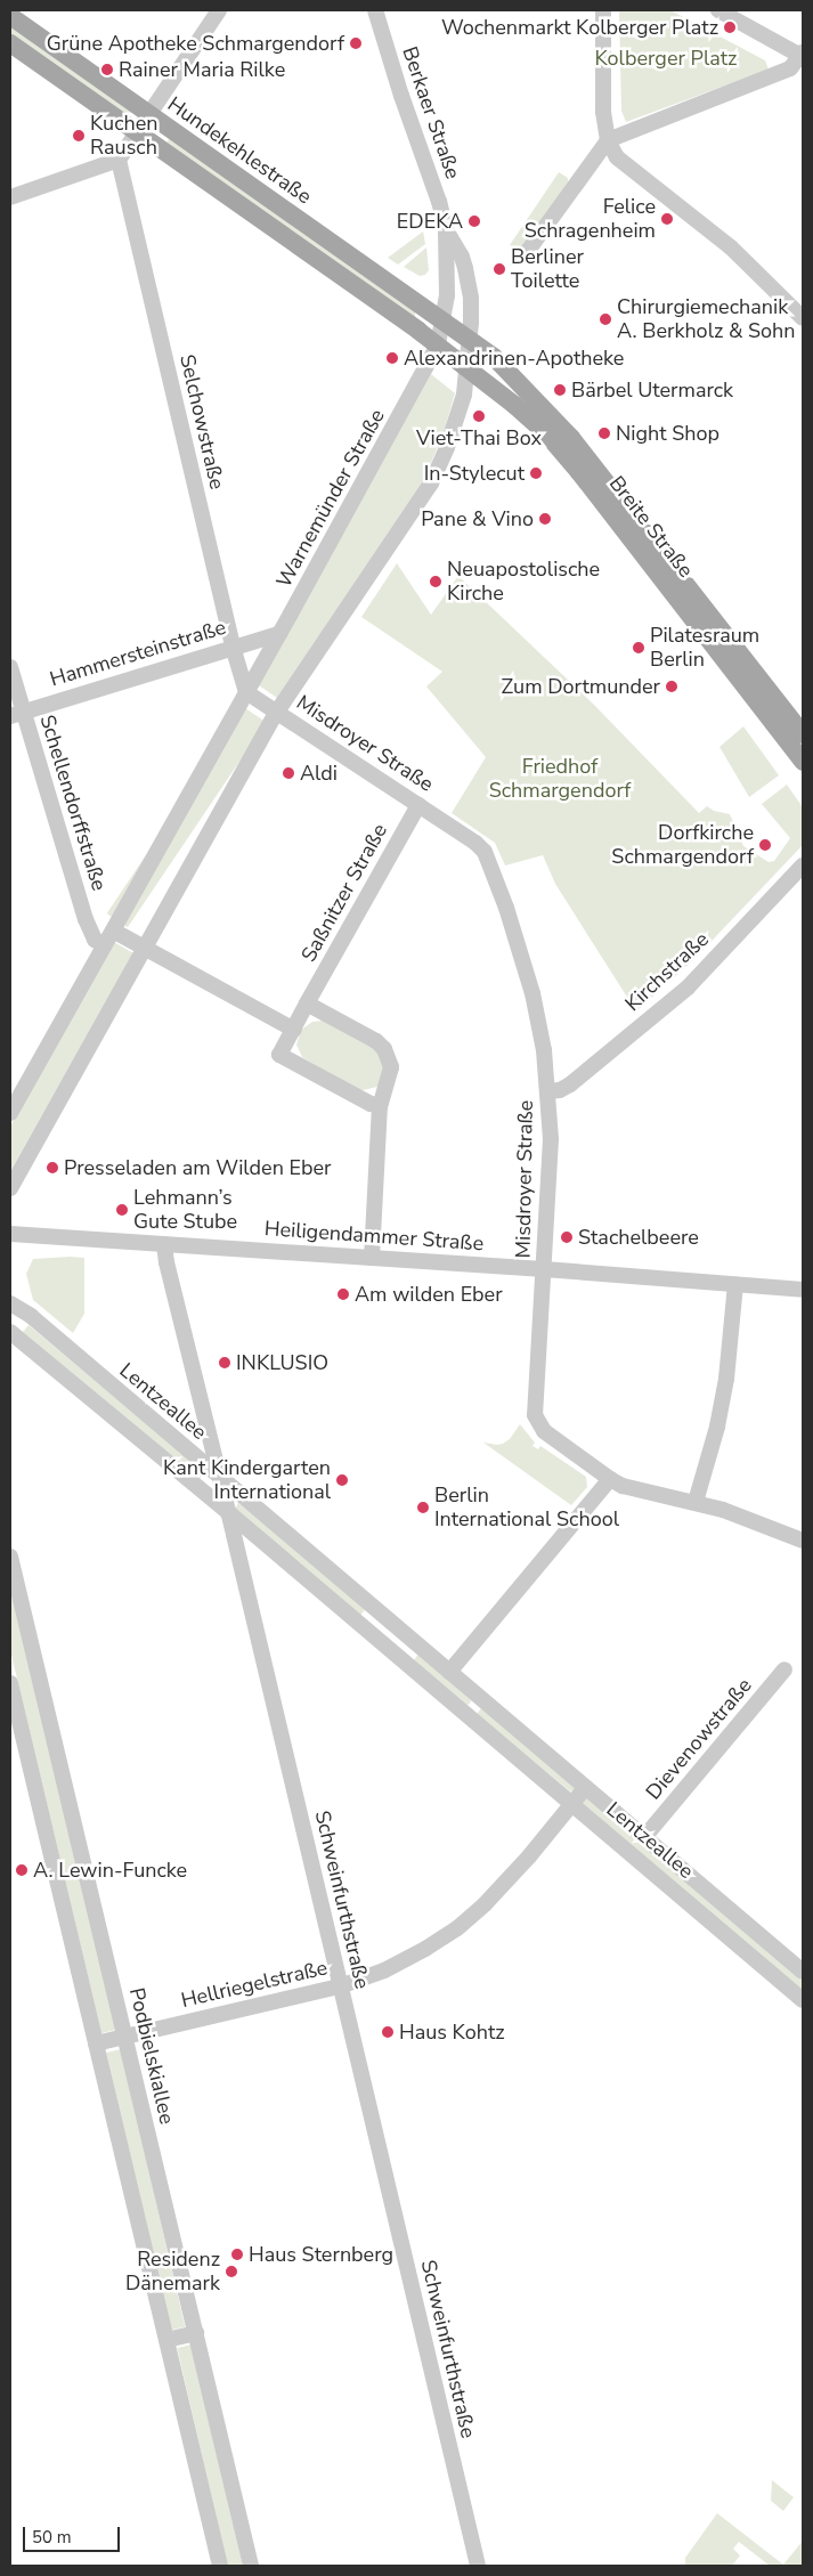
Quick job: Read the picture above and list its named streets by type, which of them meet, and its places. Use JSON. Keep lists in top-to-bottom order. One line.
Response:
{"streets":{"main road":["Hundekehlestraße","Breite Straße"],"street":["Berkaer Straße","Selchowstraße","Warnemünder Straße","Hammersteinstraße","Misdroyer Straße","Schellendorffstraße","Saßnitzer Straße","Kirchstraße","Heiligendammer Straße","Lentzeallee","Dievenowstraße","Schweinfurthstraße","Hellriegelstraße","Podbielskiallee"]},"crossings":[["Berkaer Straße","Hundekehlestraße"],["Berkaer Straße","Warnemünder Straße"],["Berkaer Straße","Breite Straße"],["Hundekehlestraße","Warnemünder Straße"],["Hundekehlestraße","Breite Straße"],["Selchowstraße","Warnemünder Straße"],["Selchowstraße","Hammersteinstraße"],["Warnemünder Straße","Breite Straße"],["Warnemünder Straße","Hammersteinstraße"],["Warnemünder Straße","Schellendorffstraße"],["Hammersteinstraße","Schellendorffstraße"],["Misdroyer Straße","Saßnitzer Straße"],["Misdroyer Straße","Kirchstraße"],["Misdroyer Straße","Heiligendammer Straße"],["Heiligendammer Straße","Schweinfurthstraße"],["Lentzeallee","Dievenowstraße"],["Lentzeallee","Schweinfurthstraße"],["Lentzeallee","Hellriegelstraße"],["Schweinfurthstraße","Hellriegelstraße"],["Hellriegelstraße","Podbielskiallee"]],"parks":["Kolberger Platz","Friedhof Schmargendorf"],"places":["Wochenmarkt Kolberger Platz","Grüne Apotheke Schmargendorf","Rainer Maria Rilke","Kuchen Rausch","Felice Schragenheim","EDEKA","Berliner Toilette","Chirurgiemechanik A. Berkholz & Sohn","Alexandrinen-Apotheke","Bärbel Utermarck","Viet-Thai Box","Night Shop","In-Stylecut","Pane & Vino","Neuapostolische Kirche","Pilatesraum Berlin","Zum Dortmunder","Aldi","Dorfkirche Schmargendorf","Presseladen am Wilden Eber","Lehmann’s Gute Stube","Stachelbeere","Am wilden Eber","INKLUSIO","Kant Kindergarten International","Berlin International School","A. Lewin-Funcke","Haus Kohtz","Haus Sternberg","Residenz Dänemark"],"scale_bar":"50 m"}
